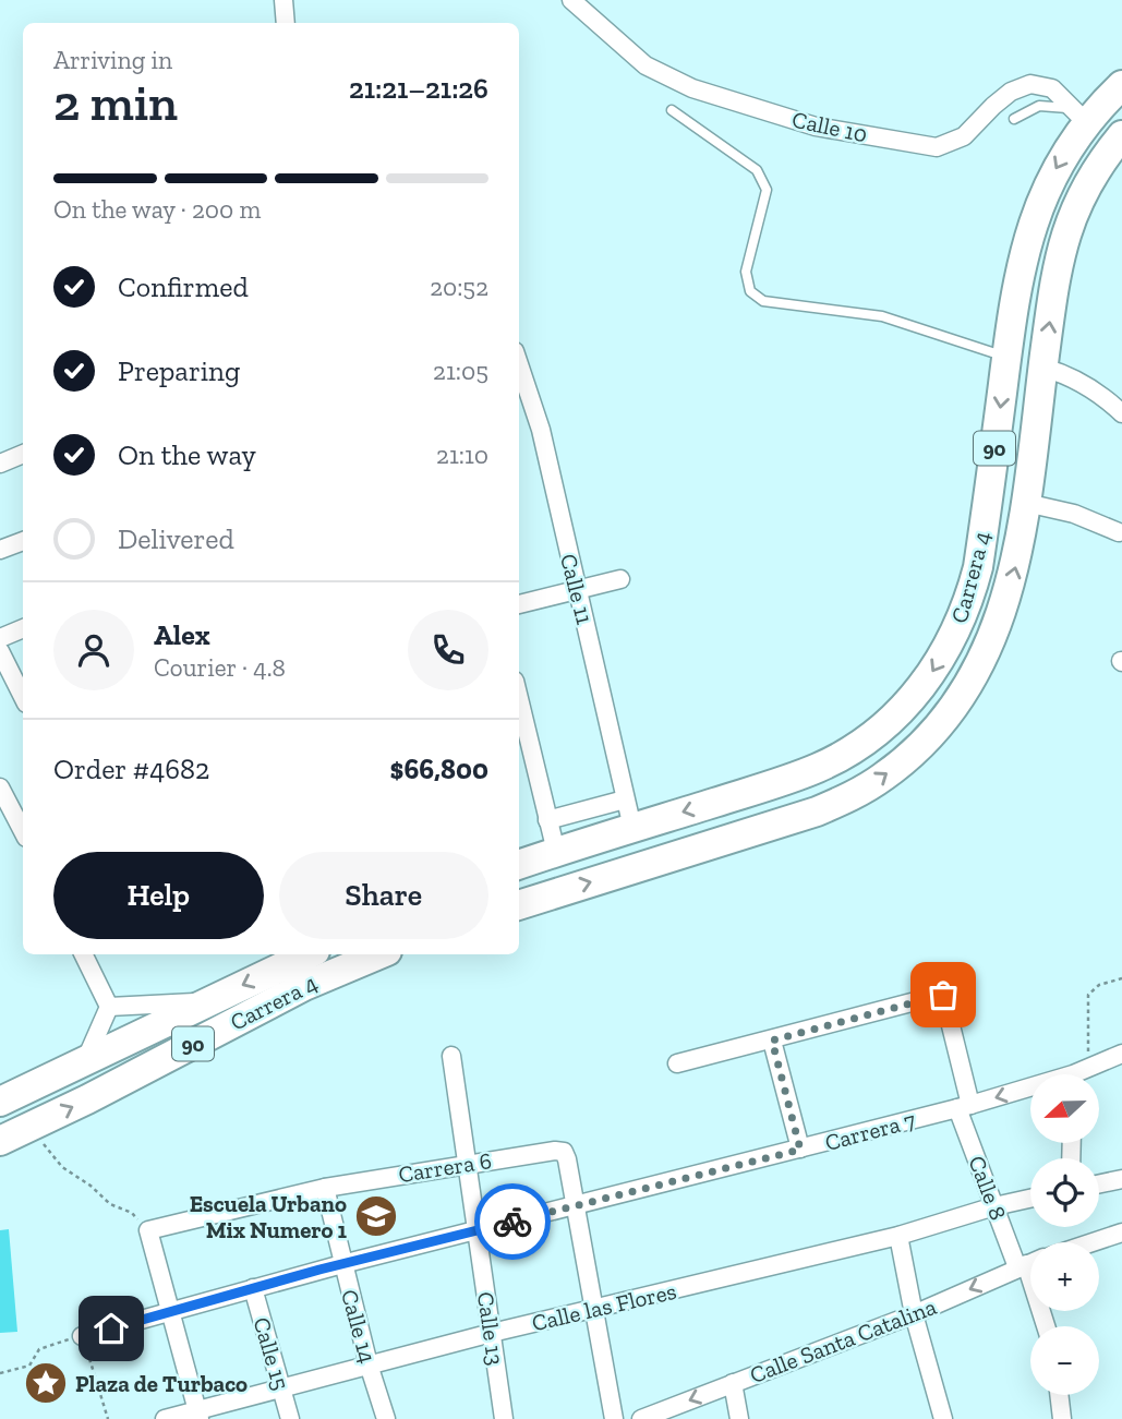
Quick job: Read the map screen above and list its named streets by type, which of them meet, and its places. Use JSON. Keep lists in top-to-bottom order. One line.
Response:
{"streets":{"highway":["90","Carrera 4"],"street":["Calle 10","Calle 11","Carrera 7","Carrera 6","Calle 8","Calle las Flores","Calle 14","Calle 13","Calle Santa Catalina","Calle 15"]},"crossings":[["Calle 10","Carrera 4"],["Carrera 4","Calle 11"],["Carrera 7","Carrera 6"],["Carrera 7","Calle 8"],["Carrera 7","Calle 14"],["Carrera 7","Calle 13"],["Carrera 7","Calle 15"],["Carrera 6","Calle 14"],["Carrera 6","Calle 13"],["Calle 8","Calle las Flores"],["Calle 8","Calle Santa Catalina"],["Calle las Flores","Calle 14"],["Calle las Flores","Calle 13"],["Calle las Flores","Calle 15"]],"one_way":["Calle Santa Catalina"],"places":{"school or university":["Escuela Urbano Mix Numero 1"],"place":["Plaza de Turbaco"]},"north":"left","page":{"heading":["2 min","Arriving in","21:21–21:26"],"panel":["Alex","Courier · 4.8","Order #4682","$66,800"],"bar":"On the way · 200 m","list":[["Confirmed","20:52"],["Preparing","21:05"],["On the way","21:10"],"Delivered"],"buttons":["Help","Share"],"map_buttons":["+","−"]}}
